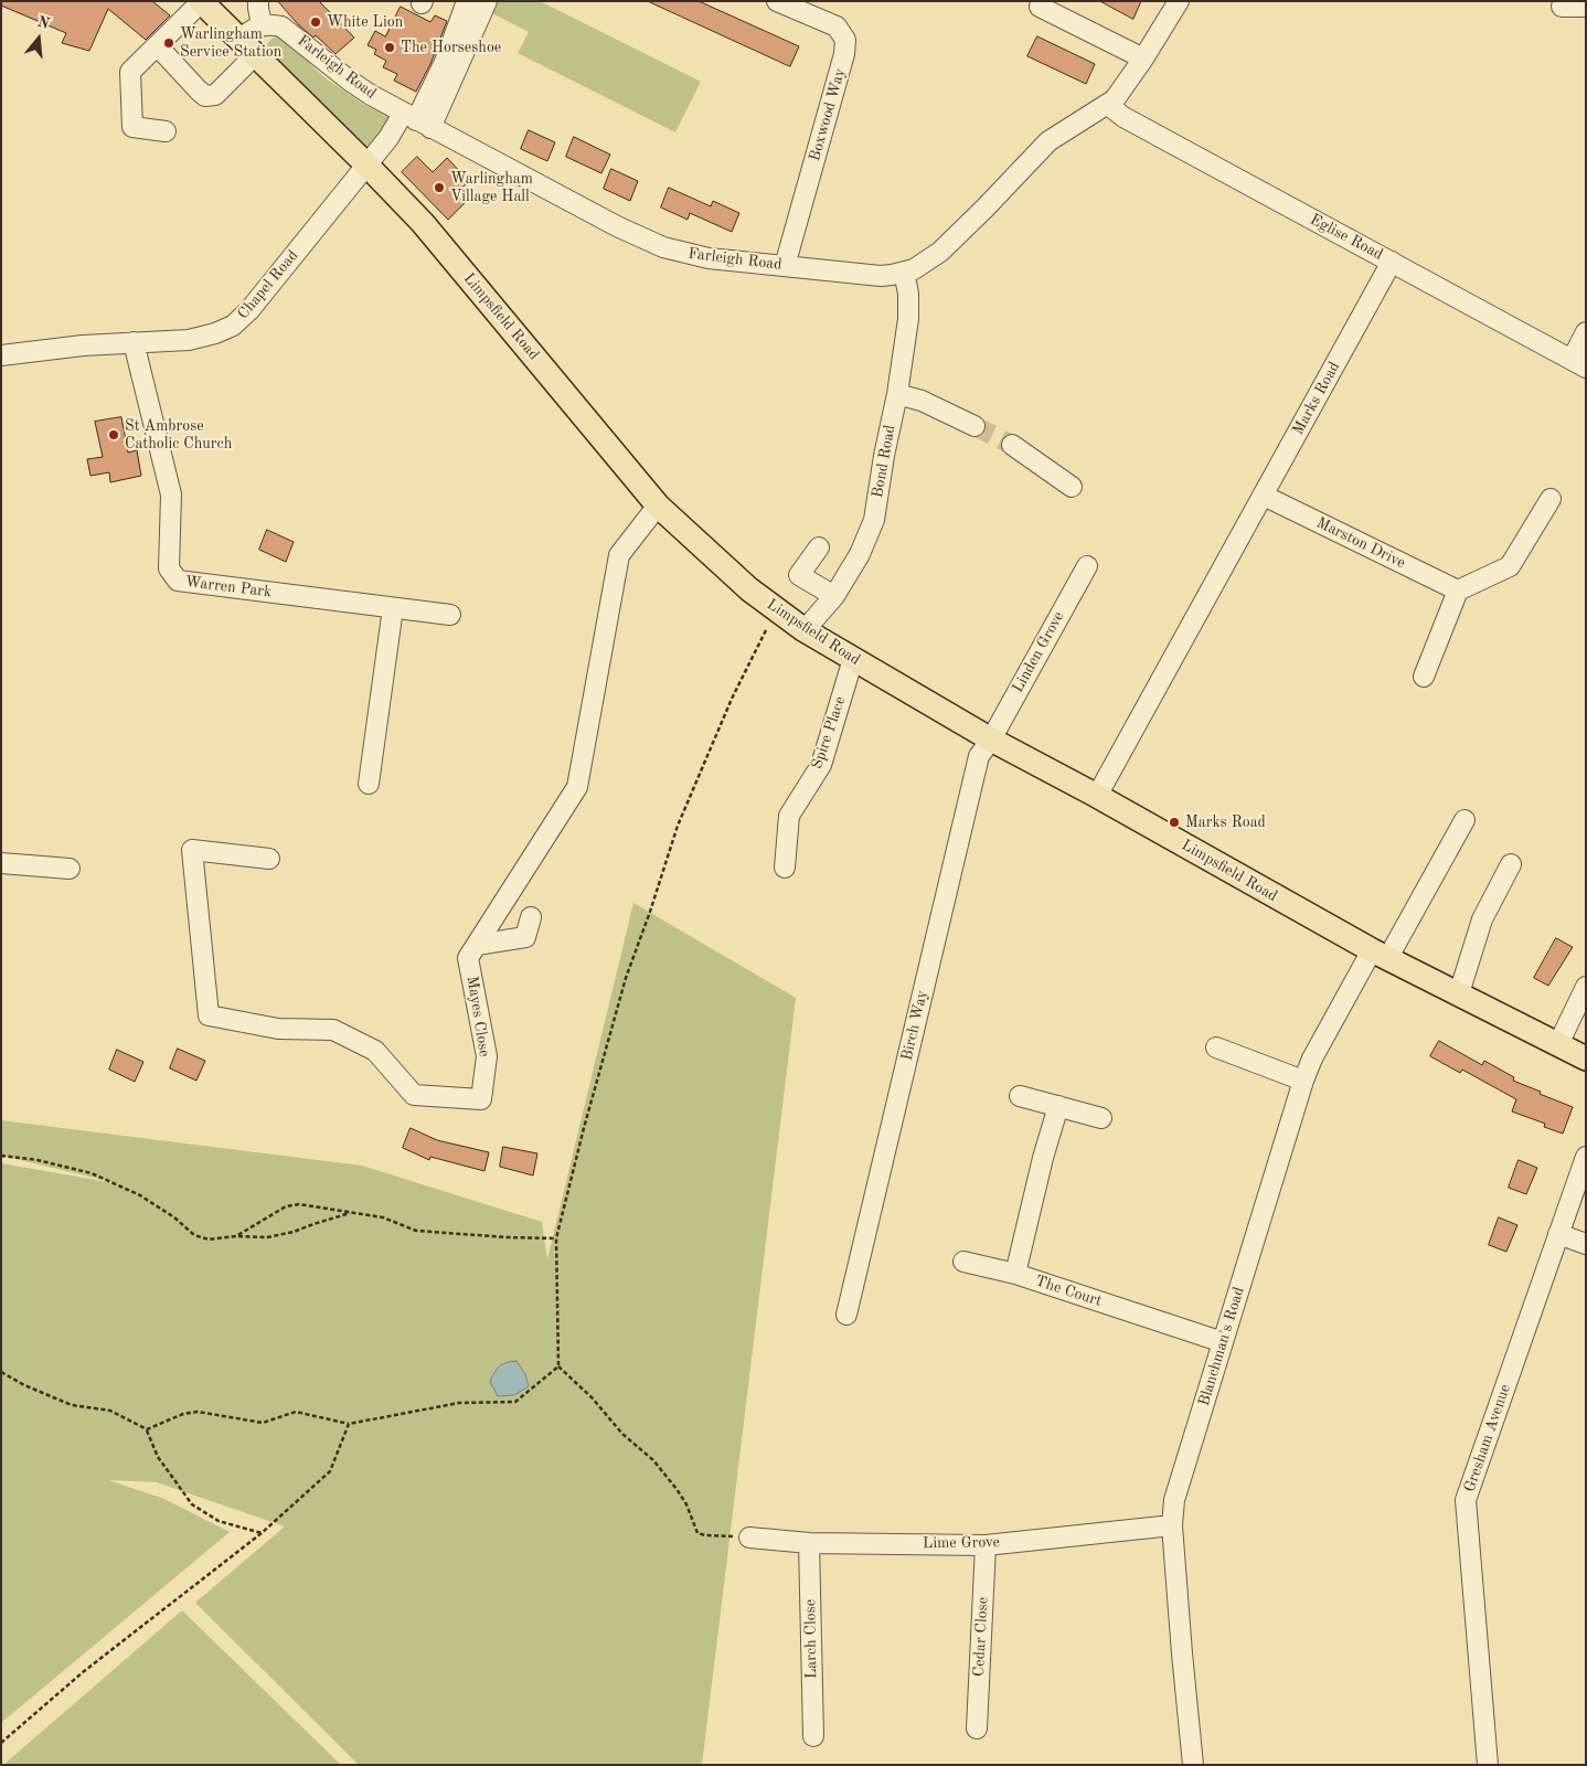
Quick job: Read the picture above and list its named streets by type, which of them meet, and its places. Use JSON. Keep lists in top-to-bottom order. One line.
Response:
{"streets":{"main road":["Limpsfield Road"],"street":["Farleigh Road","Boxwood Way","Eglise Road","Chapel Road","Marks Road","Bond Road","Marston Drive","Warren Park","Linden Grove","Spire Place","Mayes Close","Birch Way","The Court","Blanchman's Road","Gresham Avenue","Lime Grove","Cedar Close","Larch Close"]},"crossings":[["Farleigh Road","Boxwood Way"],["Farleigh Road","Eglise Road"],["Farleigh Road","Chapel Road"],["Farleigh Road","Bond Road"],["Eglise Road","Marks Road"],["Chapel Road","Limpsfield Road"],["Chapel Road","Warren Park"],["Limpsfield Road","Marks Road"],["Limpsfield Road","Bond Road"],["Limpsfield Road","Linden Grove"],["Limpsfield Road","Spire Place"],["Limpsfield Road","Mayes Close"],["Limpsfield Road","Birch Way"],["Limpsfield Road","Blanchman's Road"],["Marks Road","Marston Drive"],["Linden Grove","Birch Way"],["The Court","Blanchman's Road"],["Blanchman's Road","Lime Grove"],["Lime Grove","Cedar Close"],["Lime Grove","Larch Close"]],"places":["White Lion","Warlingham Service Station","The Horseshoe","Warlingham Village Hall","St Ambrose Catholic Church","Marks Road"],"north":"top"}
